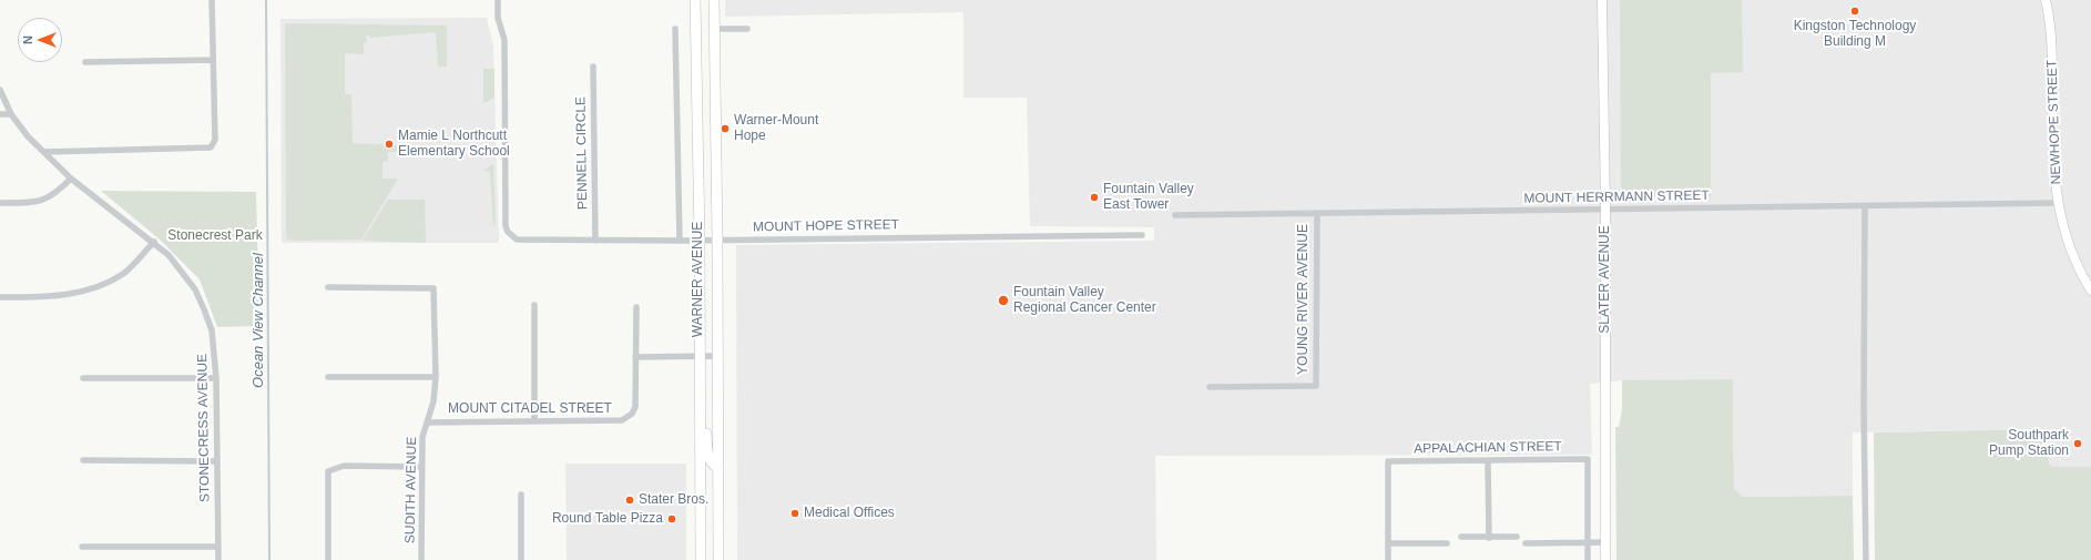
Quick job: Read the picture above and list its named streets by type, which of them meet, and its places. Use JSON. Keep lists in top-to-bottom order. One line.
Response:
{"streets":{"main road":["NEWHOPE STREET","WARNER AVENUE","SLATER AVENUE"],"street":["PENNELL CIRCLE","MOUNT HERRMANN STREET","MOUNT HOPE STREET","YOUNG RIVER AVENUE","MOUNT CITADEL STREET","STONECRESS AVENUE","APPALACHIAN STREET","SUDITH AVENUE"]},"crossings":[["NEWHOPE STREET","MOUNT HERRMANN STREET"],["PENNELL CIRCLE","MOUNT HOPE STREET"],["MOUNT HERRMANN STREET","SLATER AVENUE"],["MOUNT HERRMANN STREET","YOUNG RIVER AVENUE"],["MOUNT HOPE STREET","WARNER AVENUE"],["MOUNT CITADEL STREET","SUDITH AVENUE"]],"water":["Ocean View Channel"],"parks":["Stonecrest Park"],"places":["Kingston Technology Building M","Warner-Mount Hope","Mamie L Northcutt Elementary School","Fountain Valley East Tower","Fountain Valley Regional Cancer Center","Southpark Pump Station","Stater Bros.","Medical Offices","Round Table Pizza"],"north":"left"}
